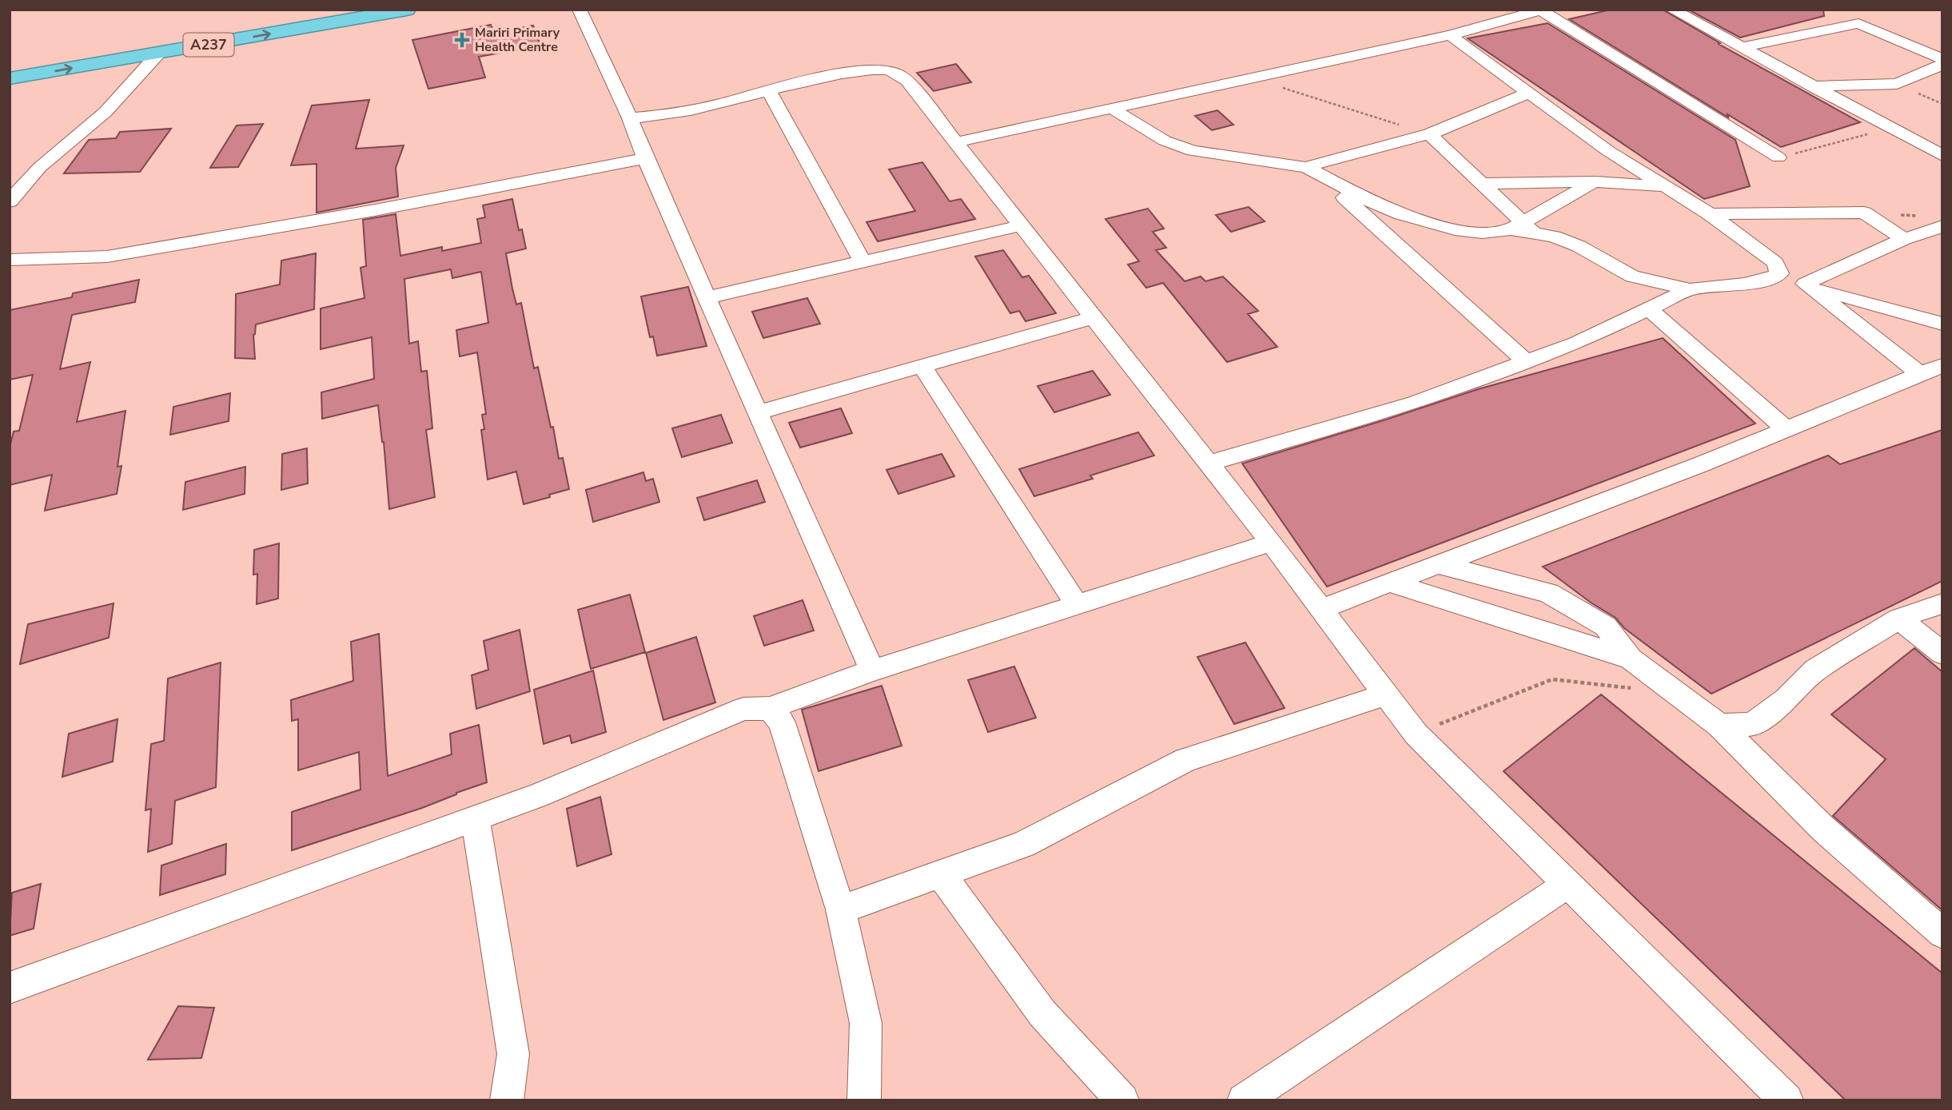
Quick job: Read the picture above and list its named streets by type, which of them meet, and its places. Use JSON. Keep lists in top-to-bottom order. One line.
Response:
{"streets":{"highway":["A237"]},"places":{"health":["Mariri Primary Health Centre"]}}
